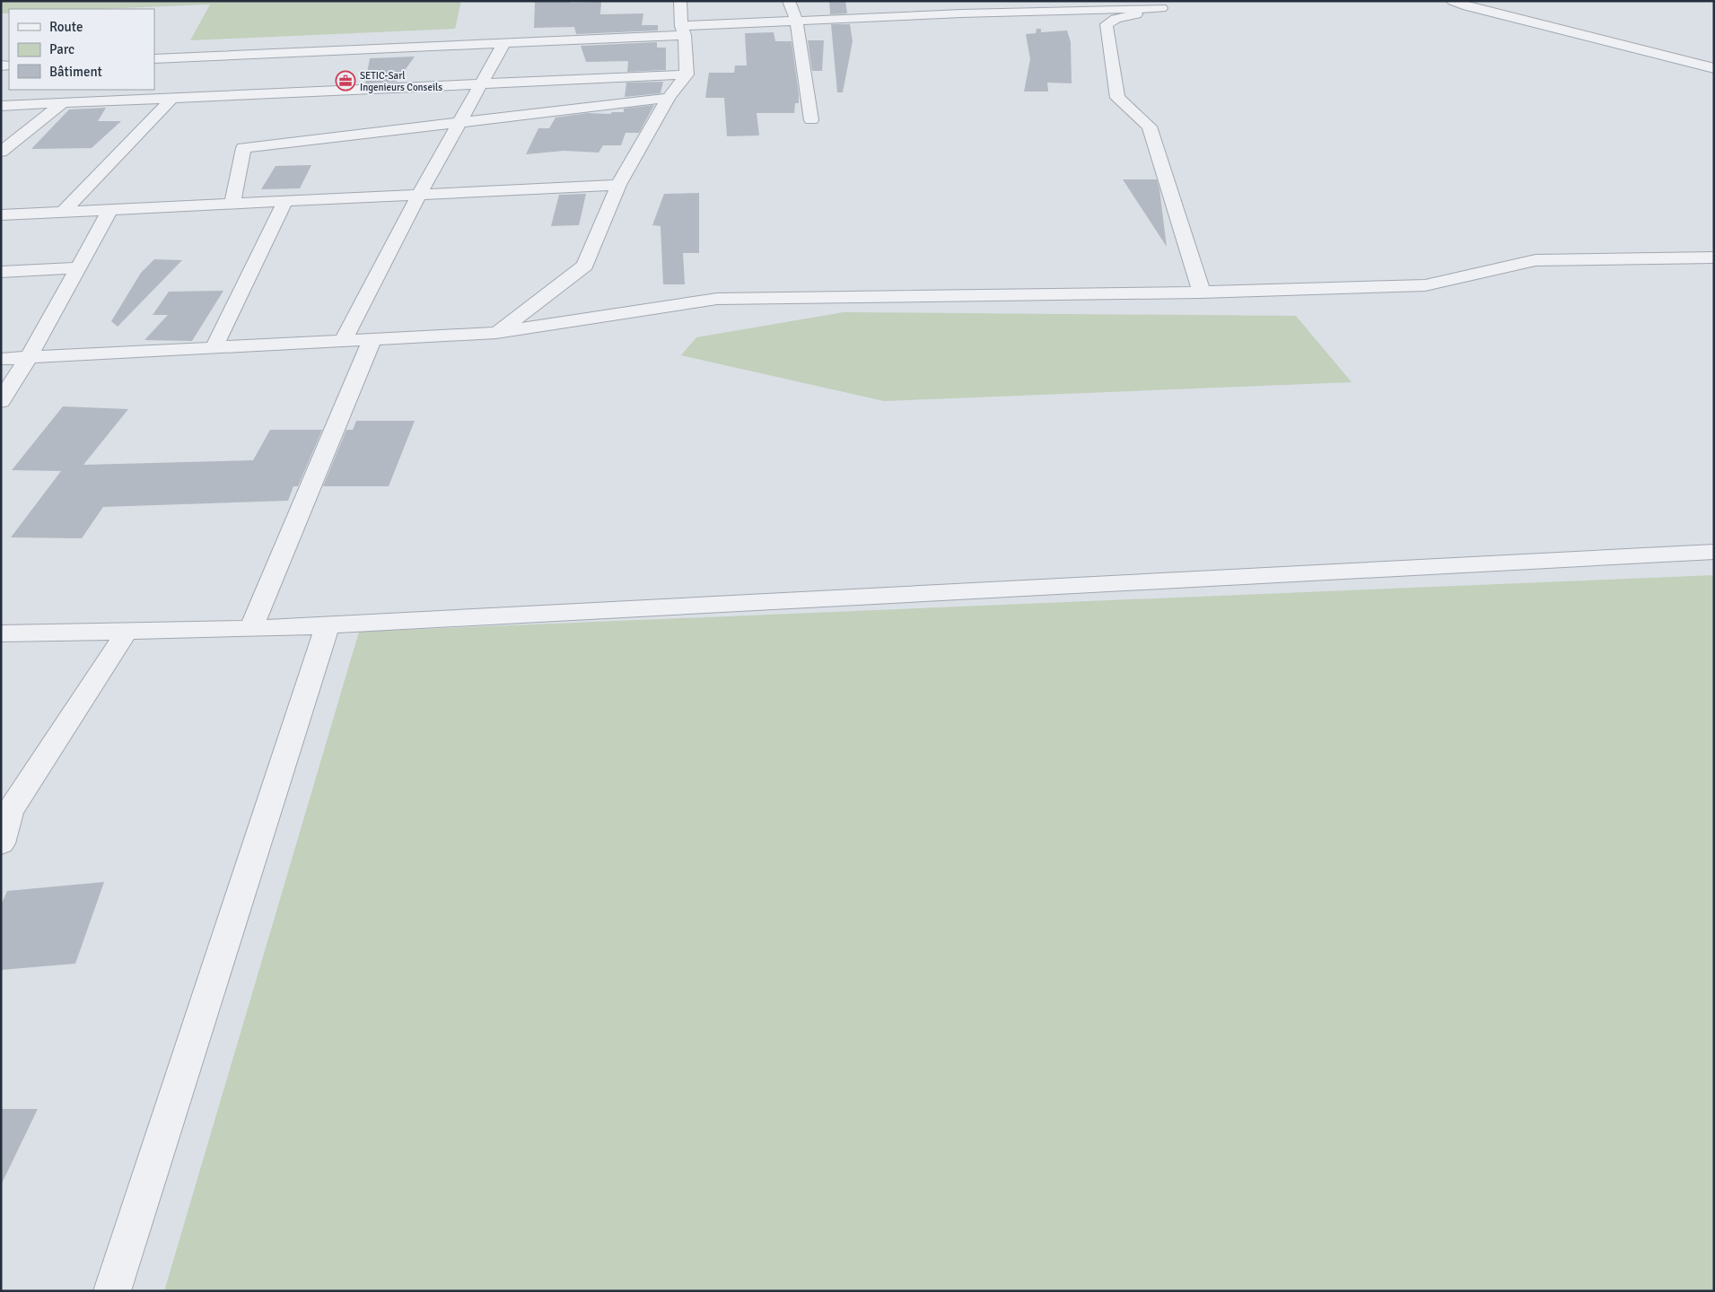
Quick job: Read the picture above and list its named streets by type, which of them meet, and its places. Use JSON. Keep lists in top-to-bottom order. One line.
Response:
{"places":{"office":["SETIC-Sarl Ingenieurs Conseils"]},"legend":["Route","Parc","Bâtiment"]}
